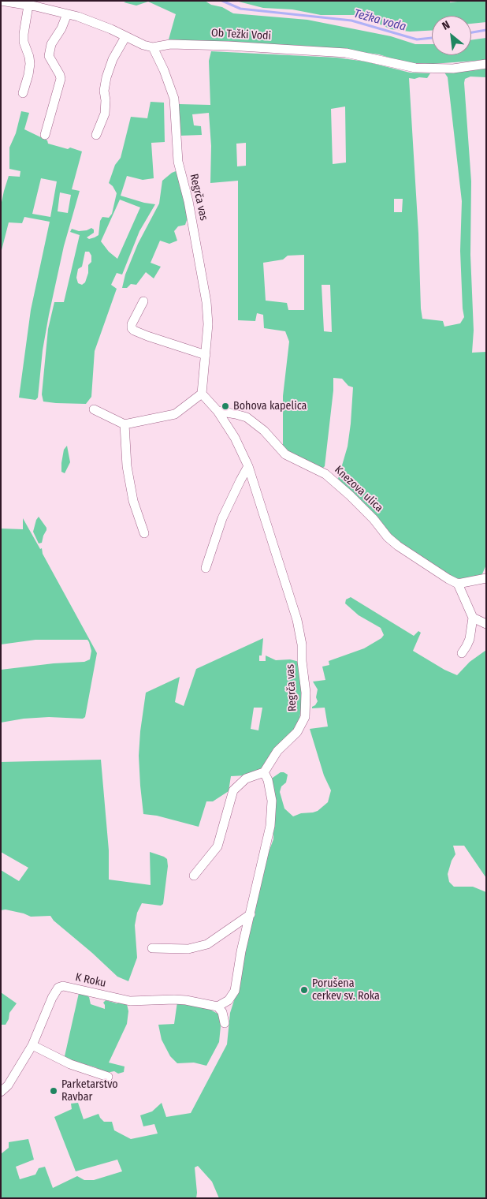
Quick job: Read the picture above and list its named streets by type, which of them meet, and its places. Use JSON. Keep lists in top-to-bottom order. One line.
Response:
{"streets":{"street":["Ob Težki Vodi","Regrča vas","Knezova ulica","K Roku"]},"crossings":[["Ob Težki Vodi","Regrča vas"],["Regrča vas","Knezova ulica"]],"water":["Težka voda"],"places":["Bohova kapelica","Porušena cerkev sv. Roka","Parketarstvo Ravbar"],"north":"top left"}
